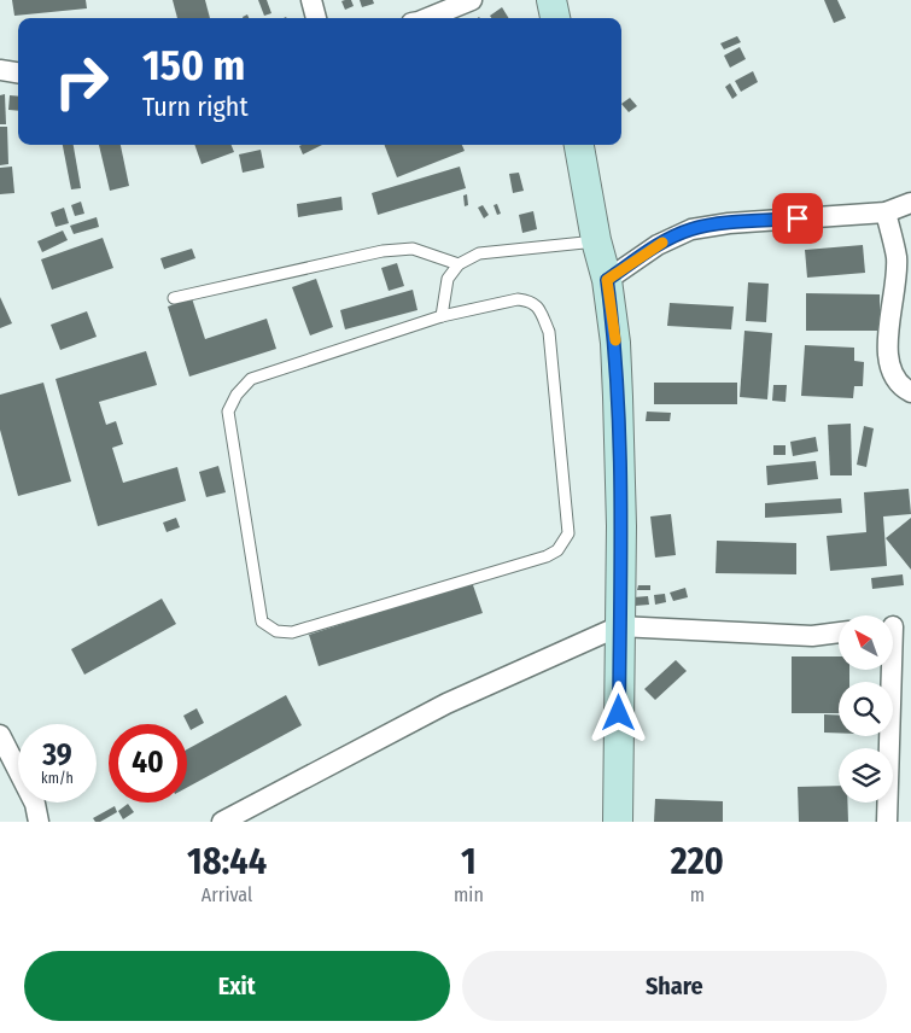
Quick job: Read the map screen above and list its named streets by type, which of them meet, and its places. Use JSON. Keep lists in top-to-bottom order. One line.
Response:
{"north":"top left","page":{"turn":["150 m","Turn right"],"speed":"39 km/h","limit":"40","eta":["18:44","Arrival","1","min","220","m"],"buttons":["Exit","Share"]}}
